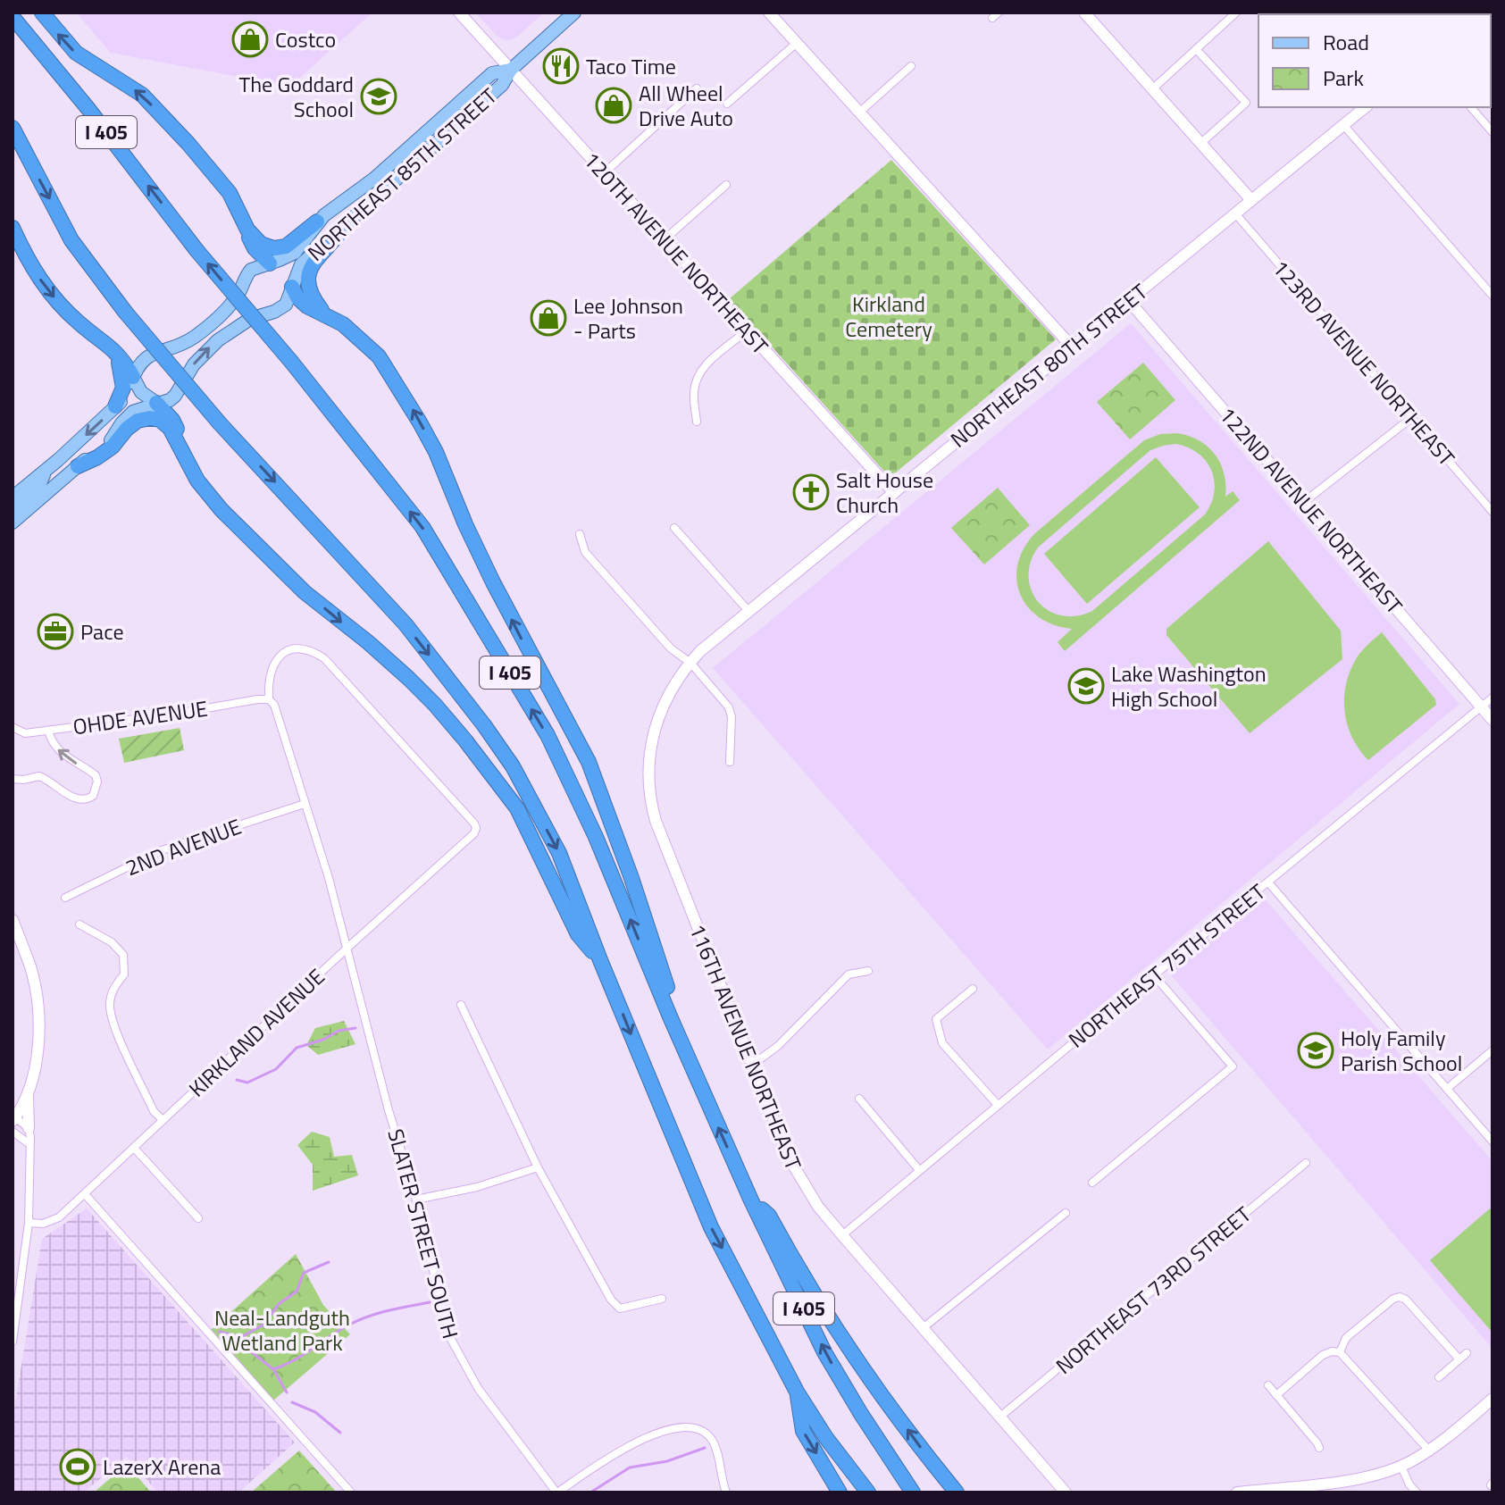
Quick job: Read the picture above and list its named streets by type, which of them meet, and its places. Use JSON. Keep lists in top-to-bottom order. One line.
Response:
{"streets":{"highway":["I 405"],"main road":["NORTHEAST 85TH STREET"],"street":["120TH AVENUE NORTHEAST","123RD AVENUE NORTHEAST","NORTHEAST 80TH STREET","122ND AVENUE NORTHEAST","OHDE AVENUE","2ND AVENUE","NORTHEAST 75TH STREET","KIRKLAND AVENUE","116TH AVENUE NORTHEAST","SLATER STREET SOUTH","NORTHEAST 73RD STREET"]},"crossings":[["NORTHEAST 85TH STREET","120TH AVENUE NORTHEAST"],["120TH AVENUE NORTHEAST","NORTHEAST 80TH STREET"],["123RD AVENUE NORTHEAST","NORTHEAST 80TH STREET"],["NORTHEAST 80TH STREET","122ND AVENUE NORTHEAST"],["NORTHEAST 80TH STREET","116TH AVENUE NORTHEAST"],["122ND AVENUE NORTHEAST","NORTHEAST 75TH STREET"],["OHDE AVENUE","KIRKLAND AVENUE"],["OHDE AVENUE","SLATER STREET SOUTH"],["2ND AVENUE","SLATER STREET SOUTH"],["NORTHEAST 75TH STREET","116TH AVENUE NORTHEAST"],["KIRKLAND AVENUE","SLATER STREET SOUTH"],["116TH AVENUE NORTHEAST","NORTHEAST 73RD STREET"]],"parks":["Kirkland Cemetery","Neal-Landguth Wetland Park"],"places":{"shop":["Costco","All Wheel Drive Auto","Lee Johnson - Parts"],"restaurant":["Taco Time"],"school or university":["The Goddard School","Lake Washington High School","Holy Family Parish School"],"church":["Salt House Church"],"office":["Pace"],"sports":["LazerX Arena"]},"legend":["Road","Park"]}
